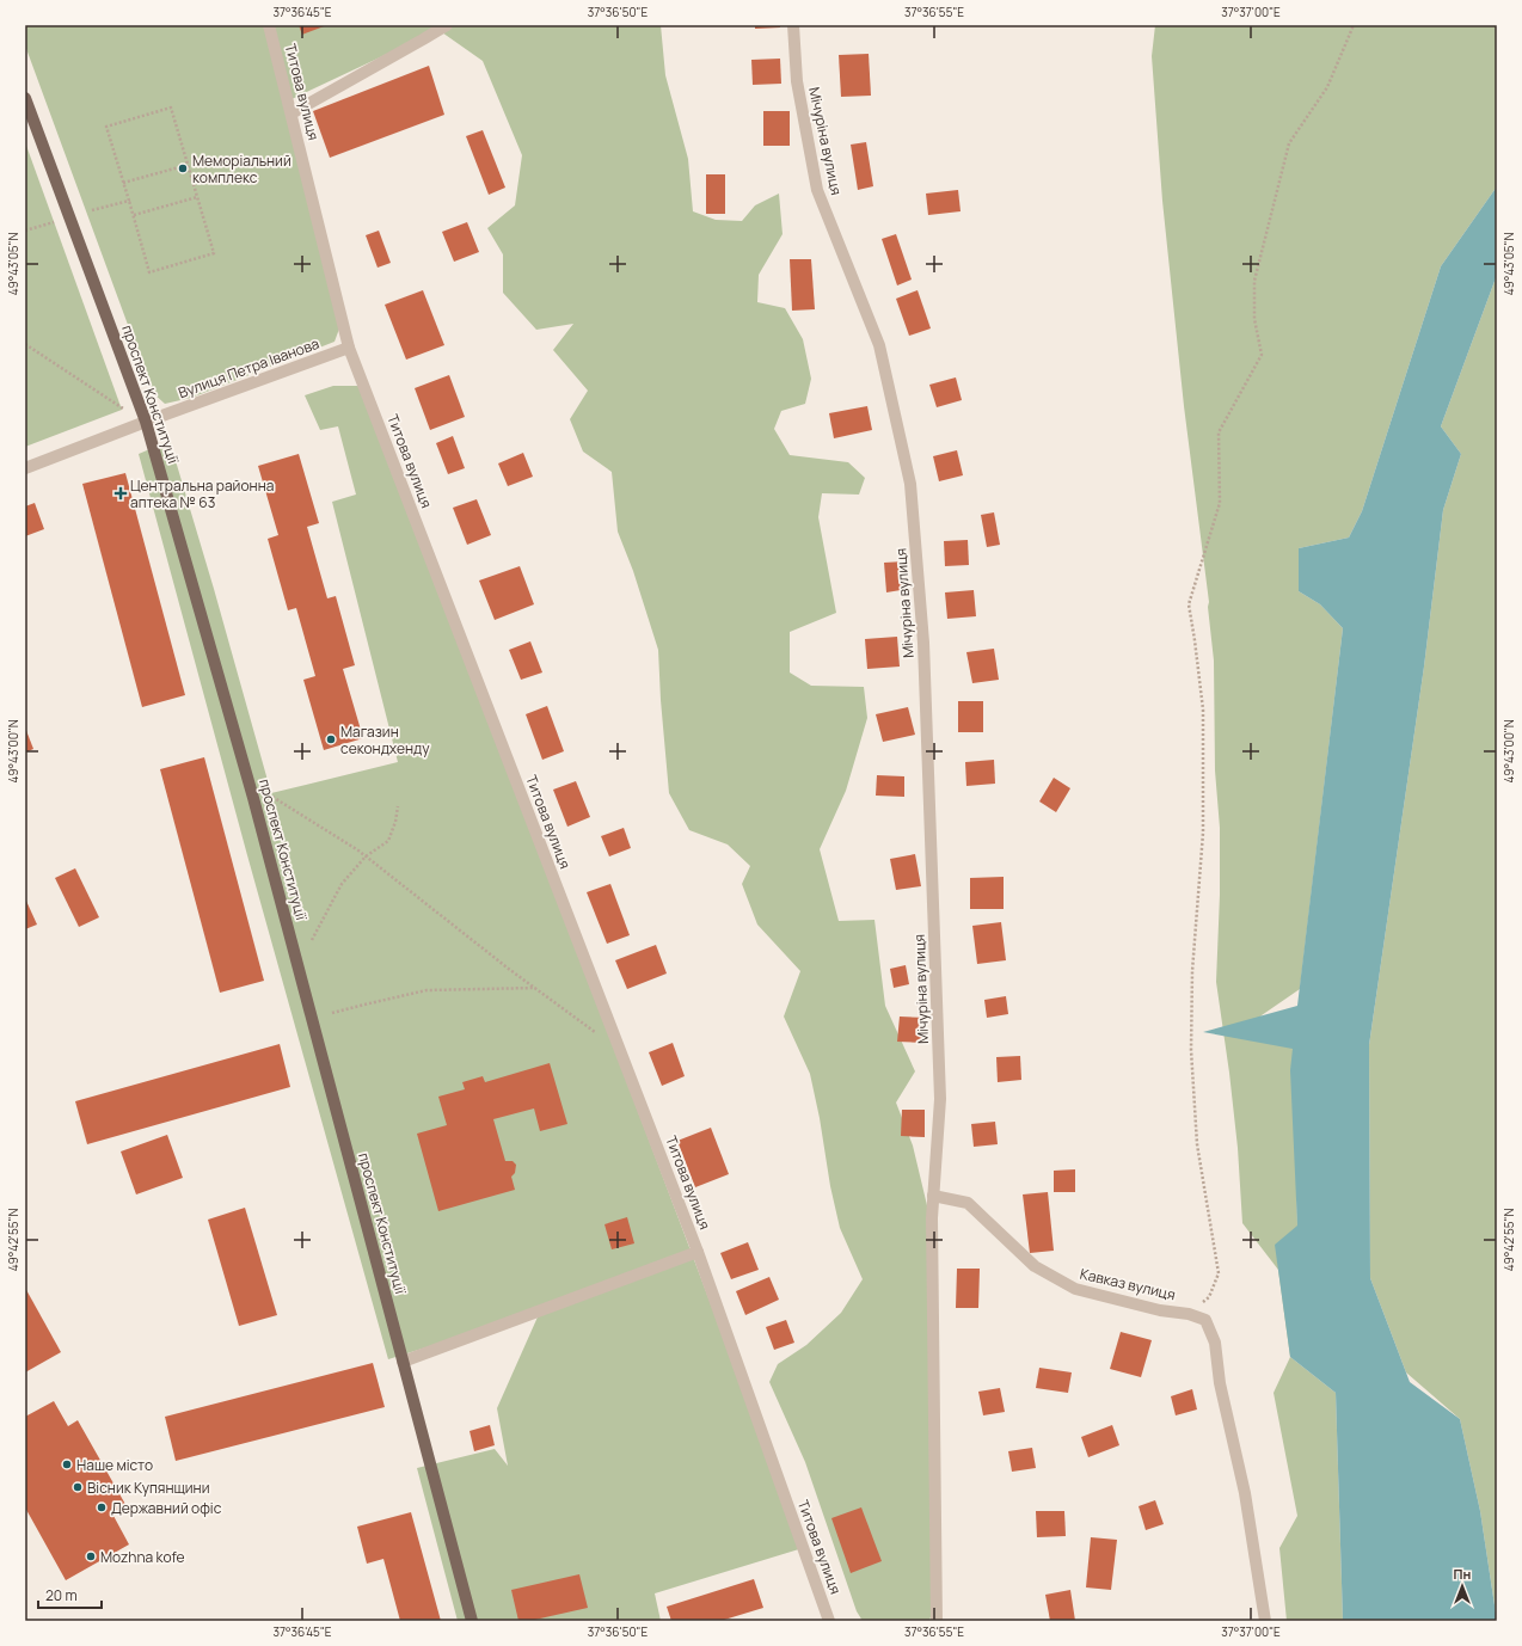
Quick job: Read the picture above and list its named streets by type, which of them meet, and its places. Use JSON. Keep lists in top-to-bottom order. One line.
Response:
{"streets":{"main road":["проспект Конституції"],"street":["Титова вулиця","Мічуріна вулиця","Вулиця Петра Іванова","Кавказ вулиця"]},"crossings":[["Титова вулиця","Вулиця Петра Іванова"],["Мічуріна вулиця","Кавказ вулиця"],["Вулиця Петра Іванова","проспект Конституції"]],"places":{"other":["Меморіальний комплекс","Магазин секондхенду","Наше місто","Вісник Купянщини","Державний офіс","Mozhna kofe"],"health":["Центральна районна аптека № 63"]},"scale_bar":"20 m","north":"top","coordinates":["37°36'45\"E","37°36'50\"E","37°36'55\"E","37°37'00\"E","49°43'05\"N","49°43'00\"N","49°42'55\"N"]}
